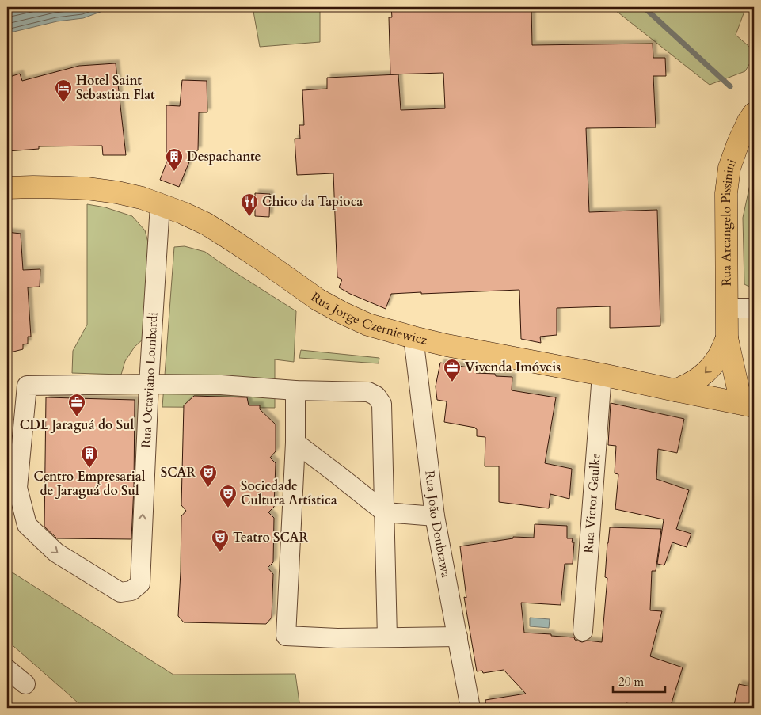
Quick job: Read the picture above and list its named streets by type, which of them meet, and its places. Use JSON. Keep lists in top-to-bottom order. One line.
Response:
{"streets":{"main road":["Rua Arcangelo Pissinini","Rua Jorge Czerniewicz"],"street":["Rua Octaviano Lombardi","Rua Victor Gaulke","Rua João Doubrawa"]},"crossings":[["Rua Arcangelo Pissinini","Rua Jorge Czerniewicz"],["Rua Jorge Czerniewicz","Rua Octaviano Lombardi"],["Rua Jorge Czerniewicz","Rua Victor Gaulke"],["Rua Jorge Czerniewicz","Rua João Doubrawa"]],"places":{"hotel":["Hotel Saint Sebastian Flat"],"building":["Despachante","Centro Empresarial de Jaraguá do Sul"],"restaurant":["Chico da Tapioca"],"office":["Vivenda Imóveis","CDL Jaraguá do Sul"],"theatre":["SCAR","Sociedade Cultura Artística","Teatro SCAR"]},"scale_bar":"20 m"}
